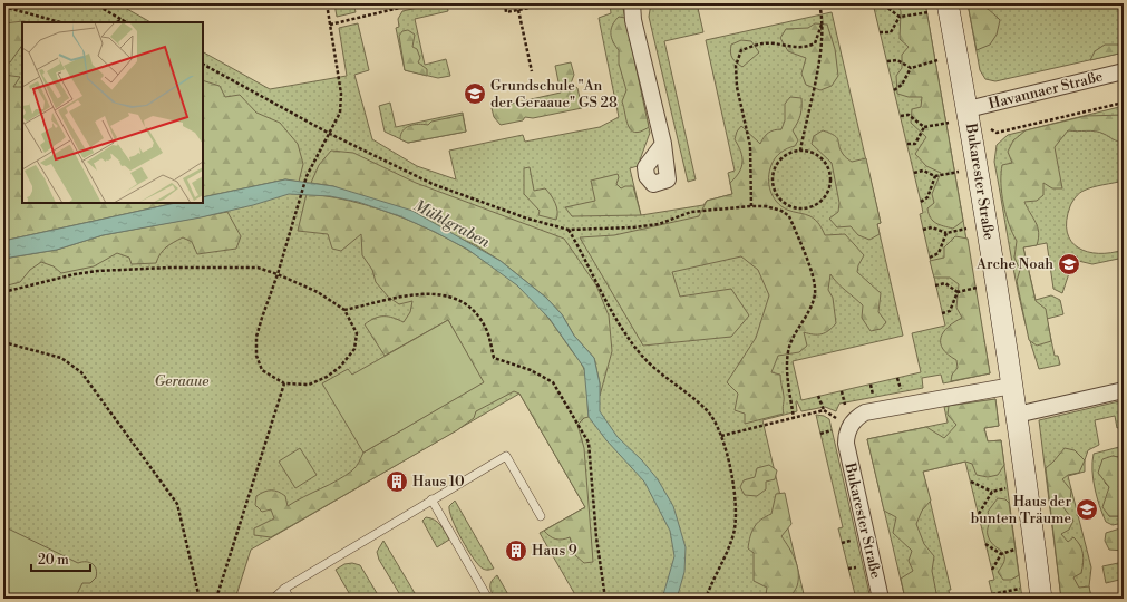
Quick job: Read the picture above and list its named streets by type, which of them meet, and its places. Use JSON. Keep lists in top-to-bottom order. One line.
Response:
{"streets":{"street":["Havannaer Straße","Bukarester Straße"]},"crossings":[["Havannaer Straße","Bukarester Straße"]],"water":["Mühlgraben"],"parks":["Geraaue"],"places":{"school or university":["Grundschule \"An der Geraaue\" GS 28","Arche Noah","Haus der bunten Träume"],"building":["Haus 10","Haus 9"]},"scale_bar":"20 m"}
